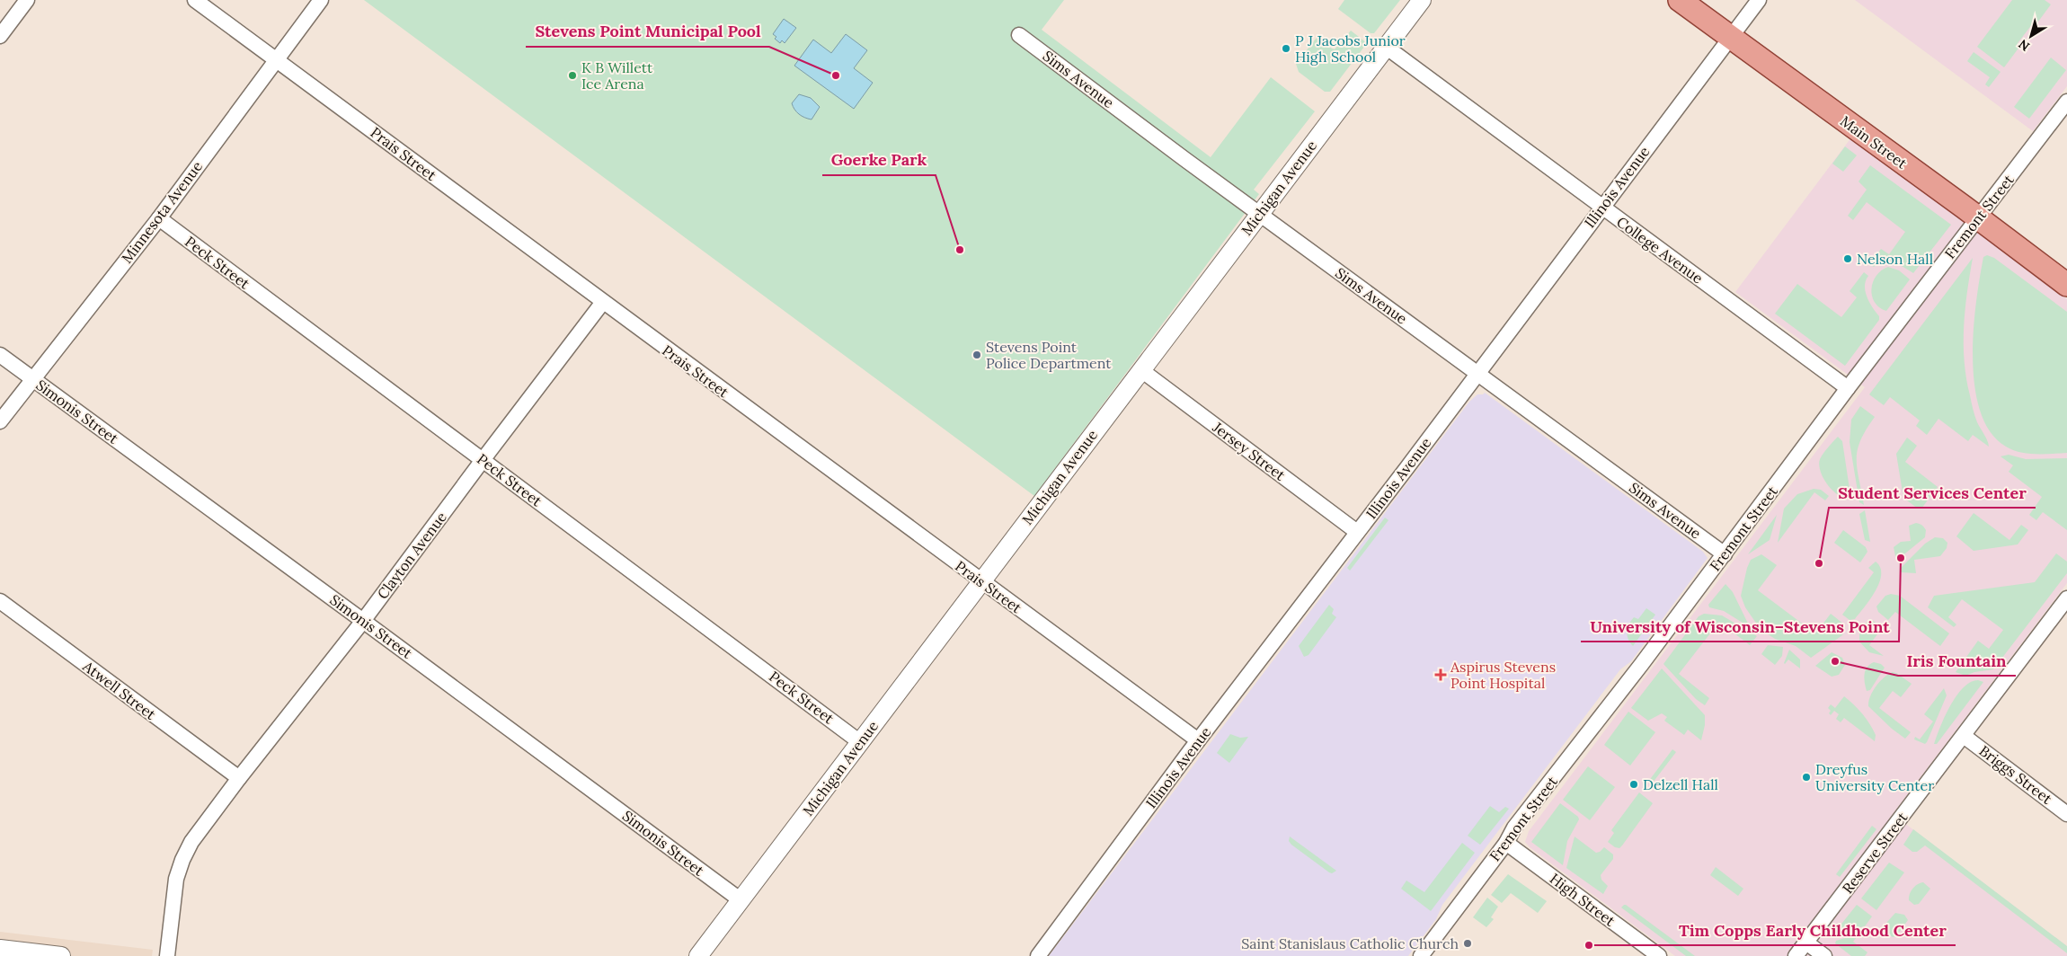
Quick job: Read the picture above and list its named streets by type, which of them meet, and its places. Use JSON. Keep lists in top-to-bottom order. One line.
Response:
{"streets":{"main road":["Main Street"],"street":["Sims Avenue","Prais Street","Illinois Avenue","Michigan Avenue","Minnesota Avenue","Fremont Street","College Avenue","Peck Street","Simonis Street","Jersey Street","Clayton Avenue","Atwell Street","Briggs Street","Reserve Street","High Street"]},"crossings":[["Sims Avenue","Illinois Avenue"],["Sims Avenue","Michigan Avenue"],["Sims Avenue","Fremont Street"],["Main Street","Illinois Avenue"],["Main Street","Fremont Street"],["Prais Street","Illinois Avenue"],["Prais Street","Michigan Avenue"],["Prais Street","Minnesota Avenue"],["Prais Street","Clayton Avenue"],["Illinois Avenue","College Avenue"],["Illinois Avenue","Jersey Street"],["Michigan Avenue","College Avenue"],["Michigan Avenue","Peck Street"],["Michigan Avenue","Simonis Street"],["Michigan Avenue","Jersey Street"],["Minnesota Avenue","Peck Street"],["Minnesota Avenue","Simonis Street"],["Fremont Street","College Avenue"],["Fremont Street","High Street"],["Peck Street","Clayton Avenue"],["Simonis Street","Clayton Avenue"],["Clayton Avenue","Atwell Street"],["Briggs Street","Reserve Street"]],"places":{"other":["P J Jacobs Junior High School","K B Willett Ice Arena","Stevens Point Municipal Pool","Goerke Park","Nelson Hall","Stevens Point Police Department","University of Wisconsin–Stevens Point","Student Services Center","Iris Fountain","Dreyfus University Center","Delzell Hall","Saint Stanislaus Catholic Church","Tim Copps Early Childhood Center"],"health":["Aspirus Stevens Point Hospital"]},"north":"bottom left"}
